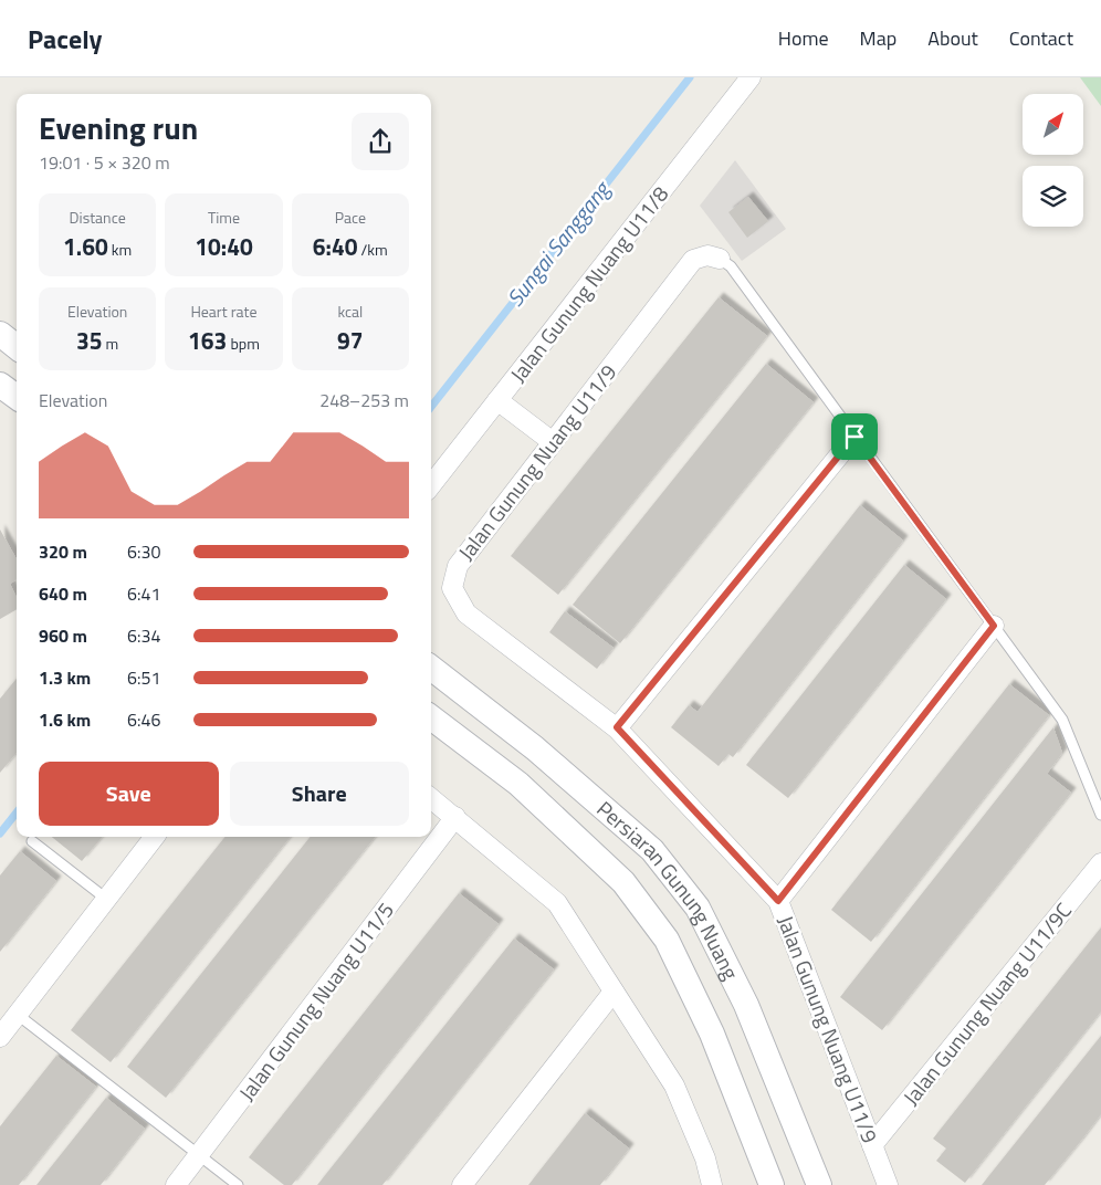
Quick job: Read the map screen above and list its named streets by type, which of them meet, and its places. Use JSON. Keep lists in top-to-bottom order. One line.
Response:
{"streets":{"street":["Jalan Gunung Nuang U11/8","Jalan Gunung Nuang U11/9","Persiaran Gunung Nuang","Jalan Gunung Nuang U11/5","Jalan Gunung Nuang U11/9C"]},"crossings":[["Jalan Gunung Nuang U11/9","Jalan Gunung Nuang U11/9C"]],"water":["Sungai Sanggang"],"north":"top right","page":{"header":"Pacely","nav":["Home","Map","About","Contact"],"heading":["Evening run","19:01 · 5 × 320 m"],"stats":[["Distance","1.60 km"],["Time","10:40"],["Pace","6:40 /km"],["Elevation","35 m"],["Heart rate","163 bpm"],["kcal","97"]],"chart":["Elevation","248–253 m"],"list":[{"name":"320 m","note":"6:30"},{"name":"640 m","note":"6:41"},{"name":"960 m","note":"6:34"},{"name":"1.3 km","note":"6:51"},{"name":"1.6 km","note":"6:46"}],"buttons":["Save","Share"]}}
